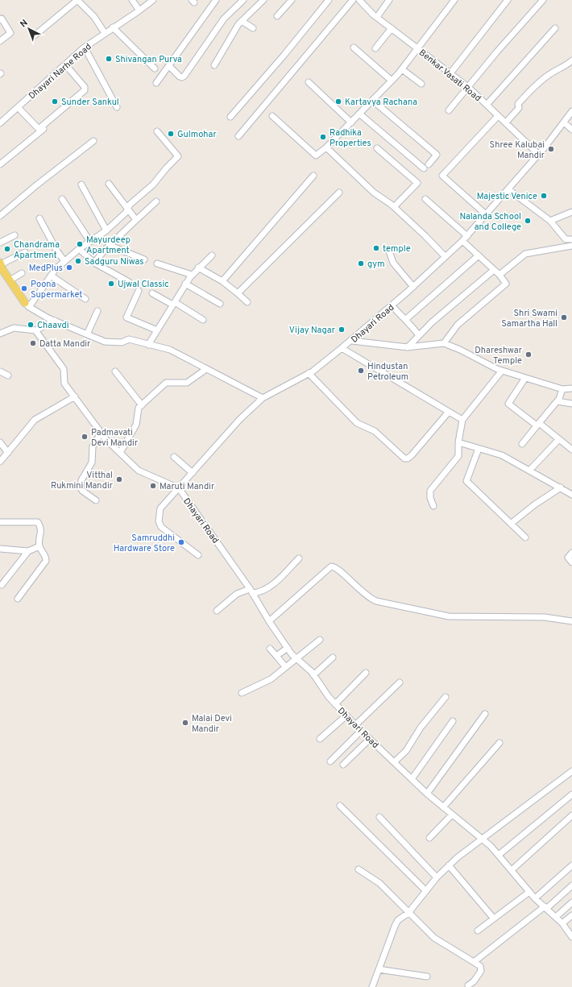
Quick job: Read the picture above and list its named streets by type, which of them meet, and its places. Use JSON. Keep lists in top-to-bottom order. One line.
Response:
{"streets":{"street":["Dhayari Narhe Road","Benkar Vasati Road","Dhayari Road"]},"crossings":[["Benkar Vasati Road","Dhayari Road"]],"places":["Shivangan Purva","Sunder Sankul","Kartavya Rachana","Gulmohar","Radhika Properties","Shree Kalubai Mandir","Majestic Venice","Nalanda School and College","Mayurdeep Apartment","temple","Chandrama Apartment","Sadguru Niwas","gym","MedPlus","Ujwal Classic","Poona Supermarket","Shri Swami Samartha Hall","Chaavdi","Vijay Nagar","Datta Mandir","Dhareshwar Temple","Hindustan Petroleum","Padmavati Devi Mandir","Vitthal Rukmini Mandir","Maruti Mandir","Samruddhi Hardware Store","Malai Devi Mandir"],"north":"top left"}
